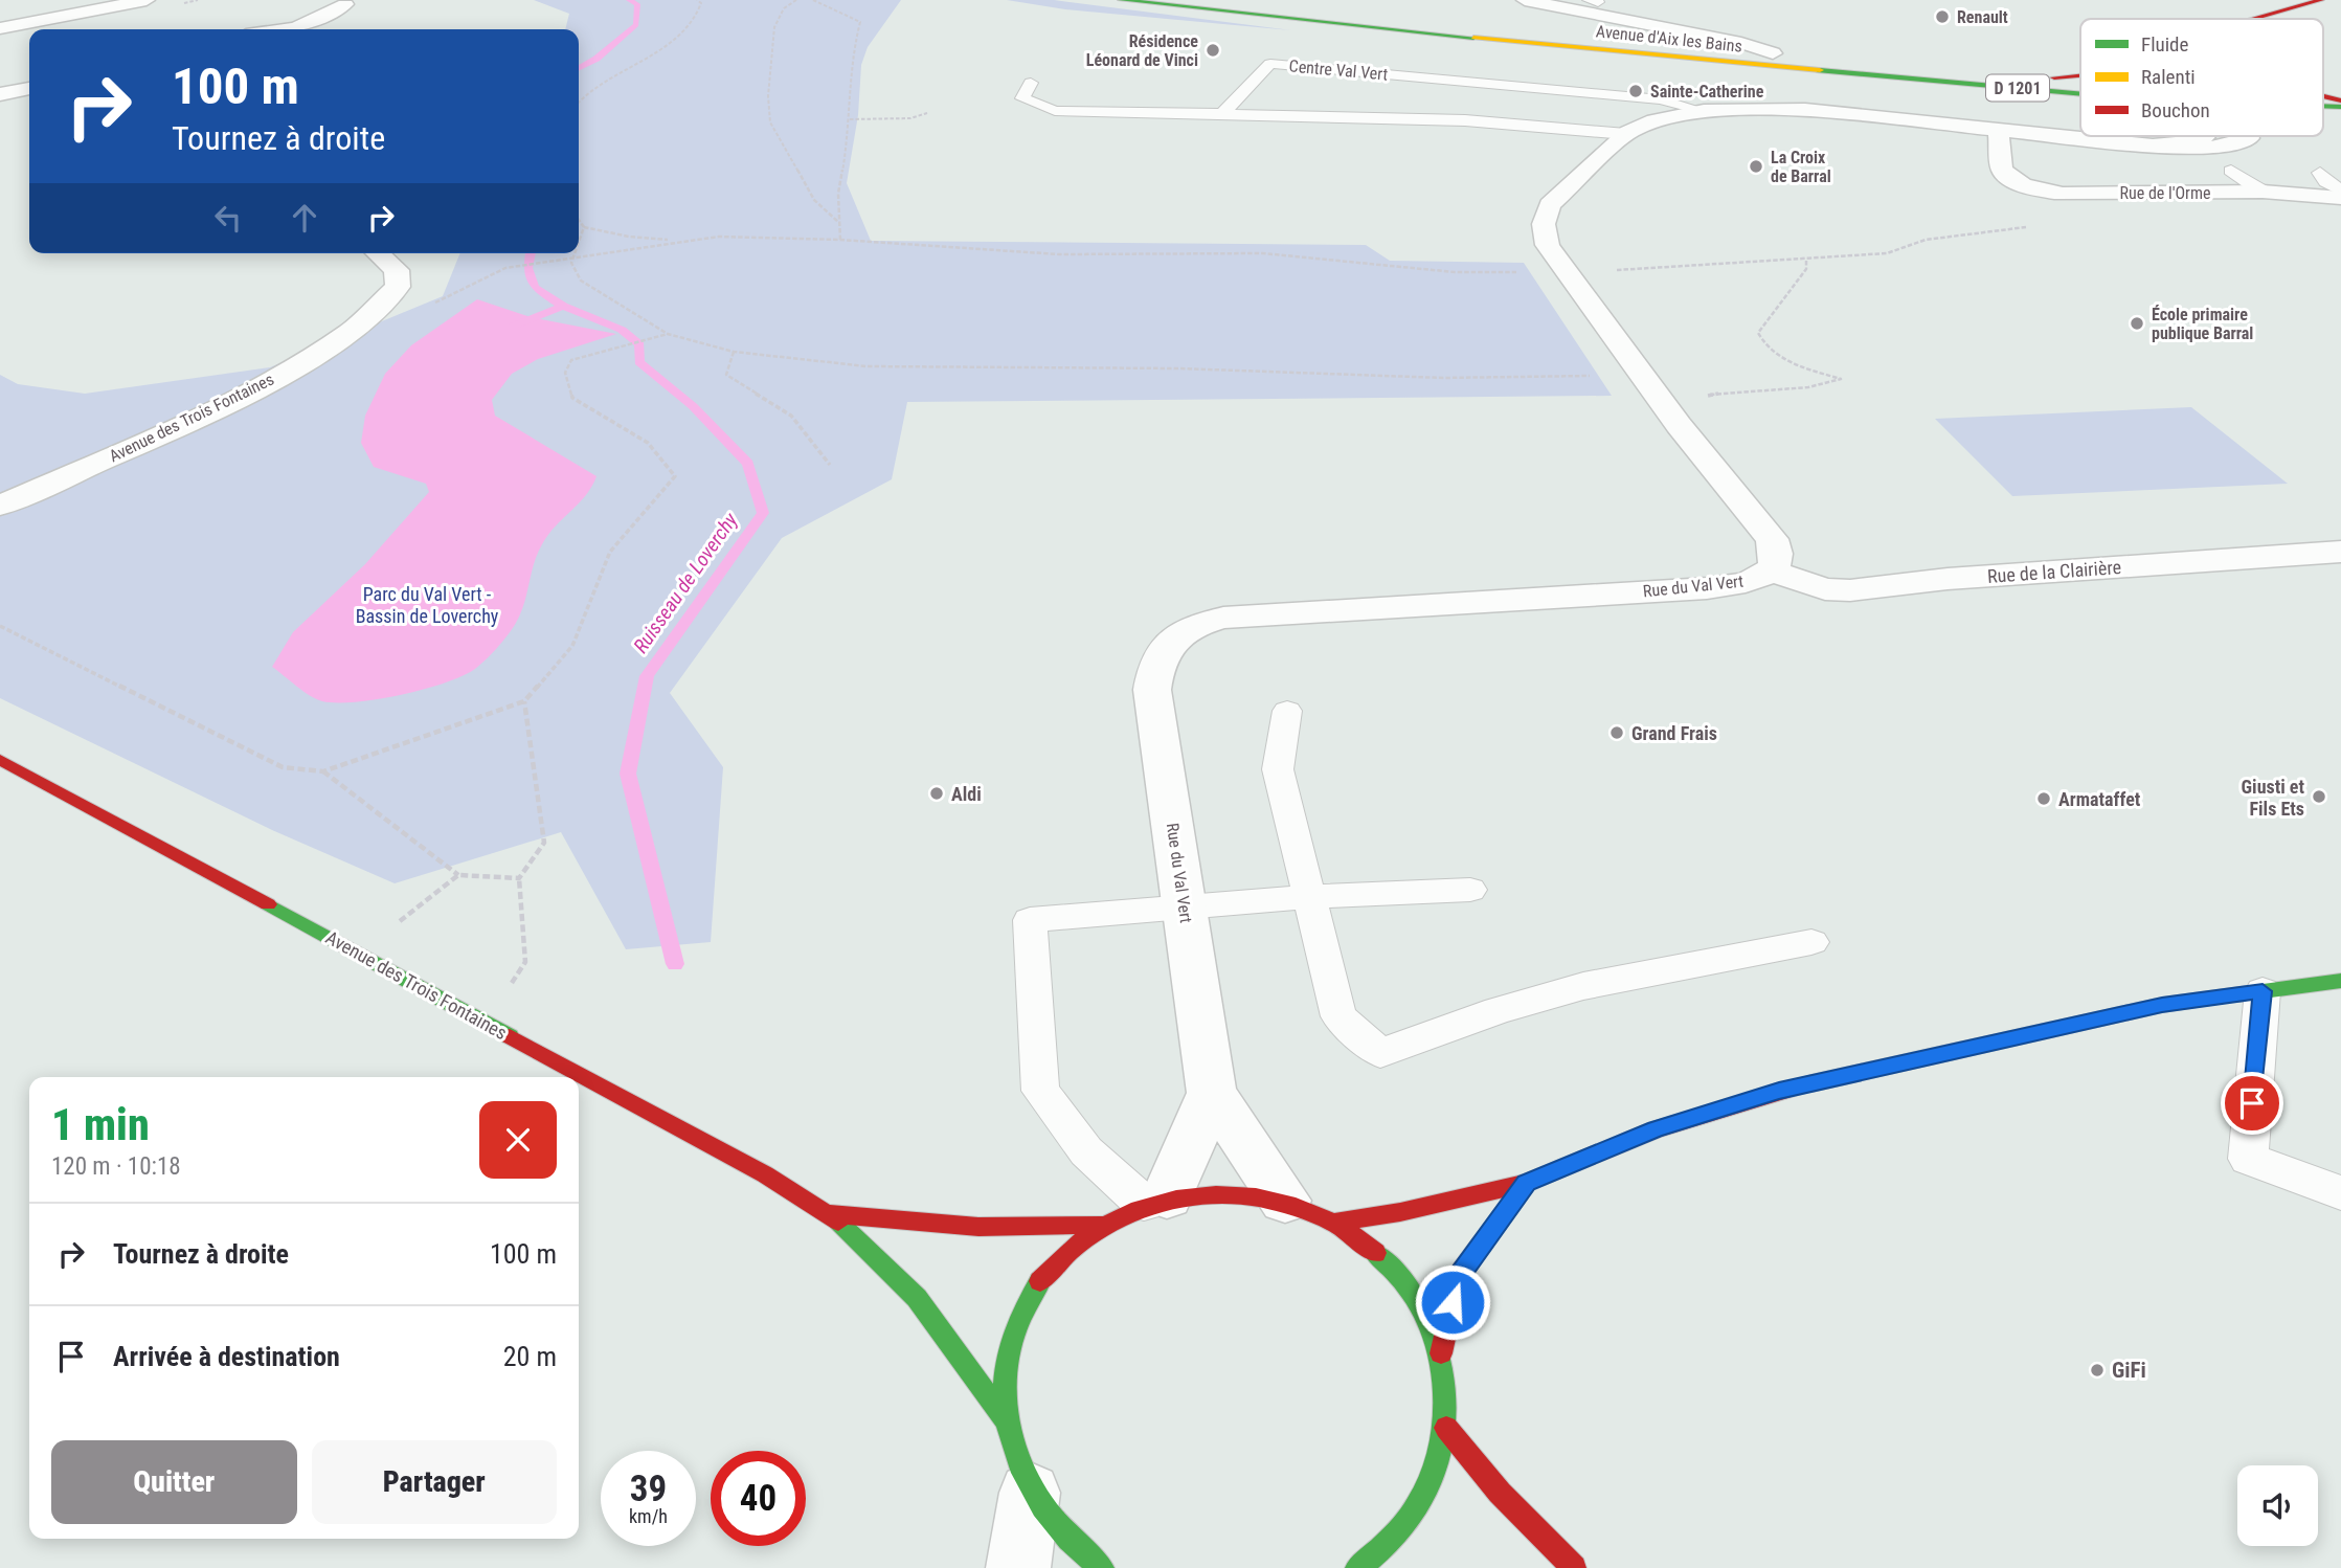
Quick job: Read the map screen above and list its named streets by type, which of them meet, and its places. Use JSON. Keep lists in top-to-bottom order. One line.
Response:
{"streets":{"main road":["Avenue d'Aix les Bains","D 1201","Avenue des Trois Fontaines"],"street":["Rue de l'Orme","Rue de la Clairière","Rue du Val Vert"],"lane":["Centre Val Vert"]},"crossings":[["Rue de la Clairière","Rue du Val Vert"]],"water":["Ruisseau de Loverchy"],"parks":["Parc du Val Vert - Bassin de Loverchy"],"places":["Renault","Résidence Léonard de Vinci","Sainte-Catherine","La Croix de Barral","École primaire publique Barral","Grand Frais","Aldi","Giusti et Fils Ets","Armataffet","GiFi"],"legend":["Fluide","Ralenti","Bouchon"],"page":{"turn":["100 m","Tournez à droite"],"heading":["1 min","120 m · 10:18"],"list":[{"name":"Tournez à droite","value":"100 m"},{"name":"Arrivée à destination","value":"20 m"}],"buttons":["Quitter","Partager"],"speed":"39 km/h","limit":"40"}}
